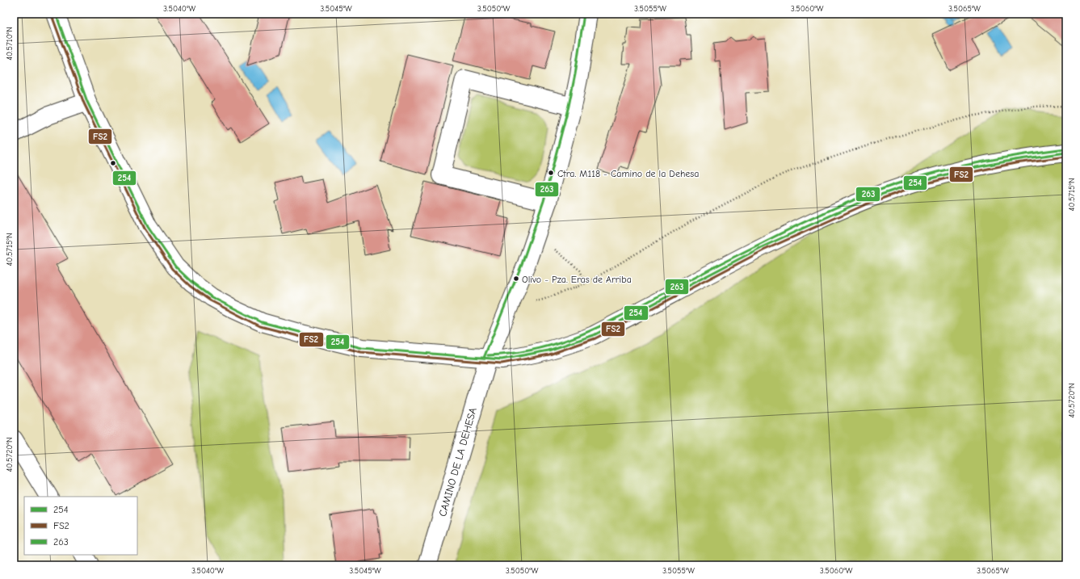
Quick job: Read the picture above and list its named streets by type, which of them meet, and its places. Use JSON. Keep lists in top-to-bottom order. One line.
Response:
{"streets":{"street":["CAMINO DE LA DEHESA"]},"places":["Ctra. M118 - Camino de la Dehesa","Olivo - Pza. Eras de Arriba"],"lines":["transit line 254","transit line 263","transit line FS2"],"legend":["254","FS2","263"],"coordinates":["3.5040°W","3.5045°W","3.5050°W","3.5055°W","3.5060°W","3.5065°W","40.5710°N","40.5715°N","40.5720°N"]}
